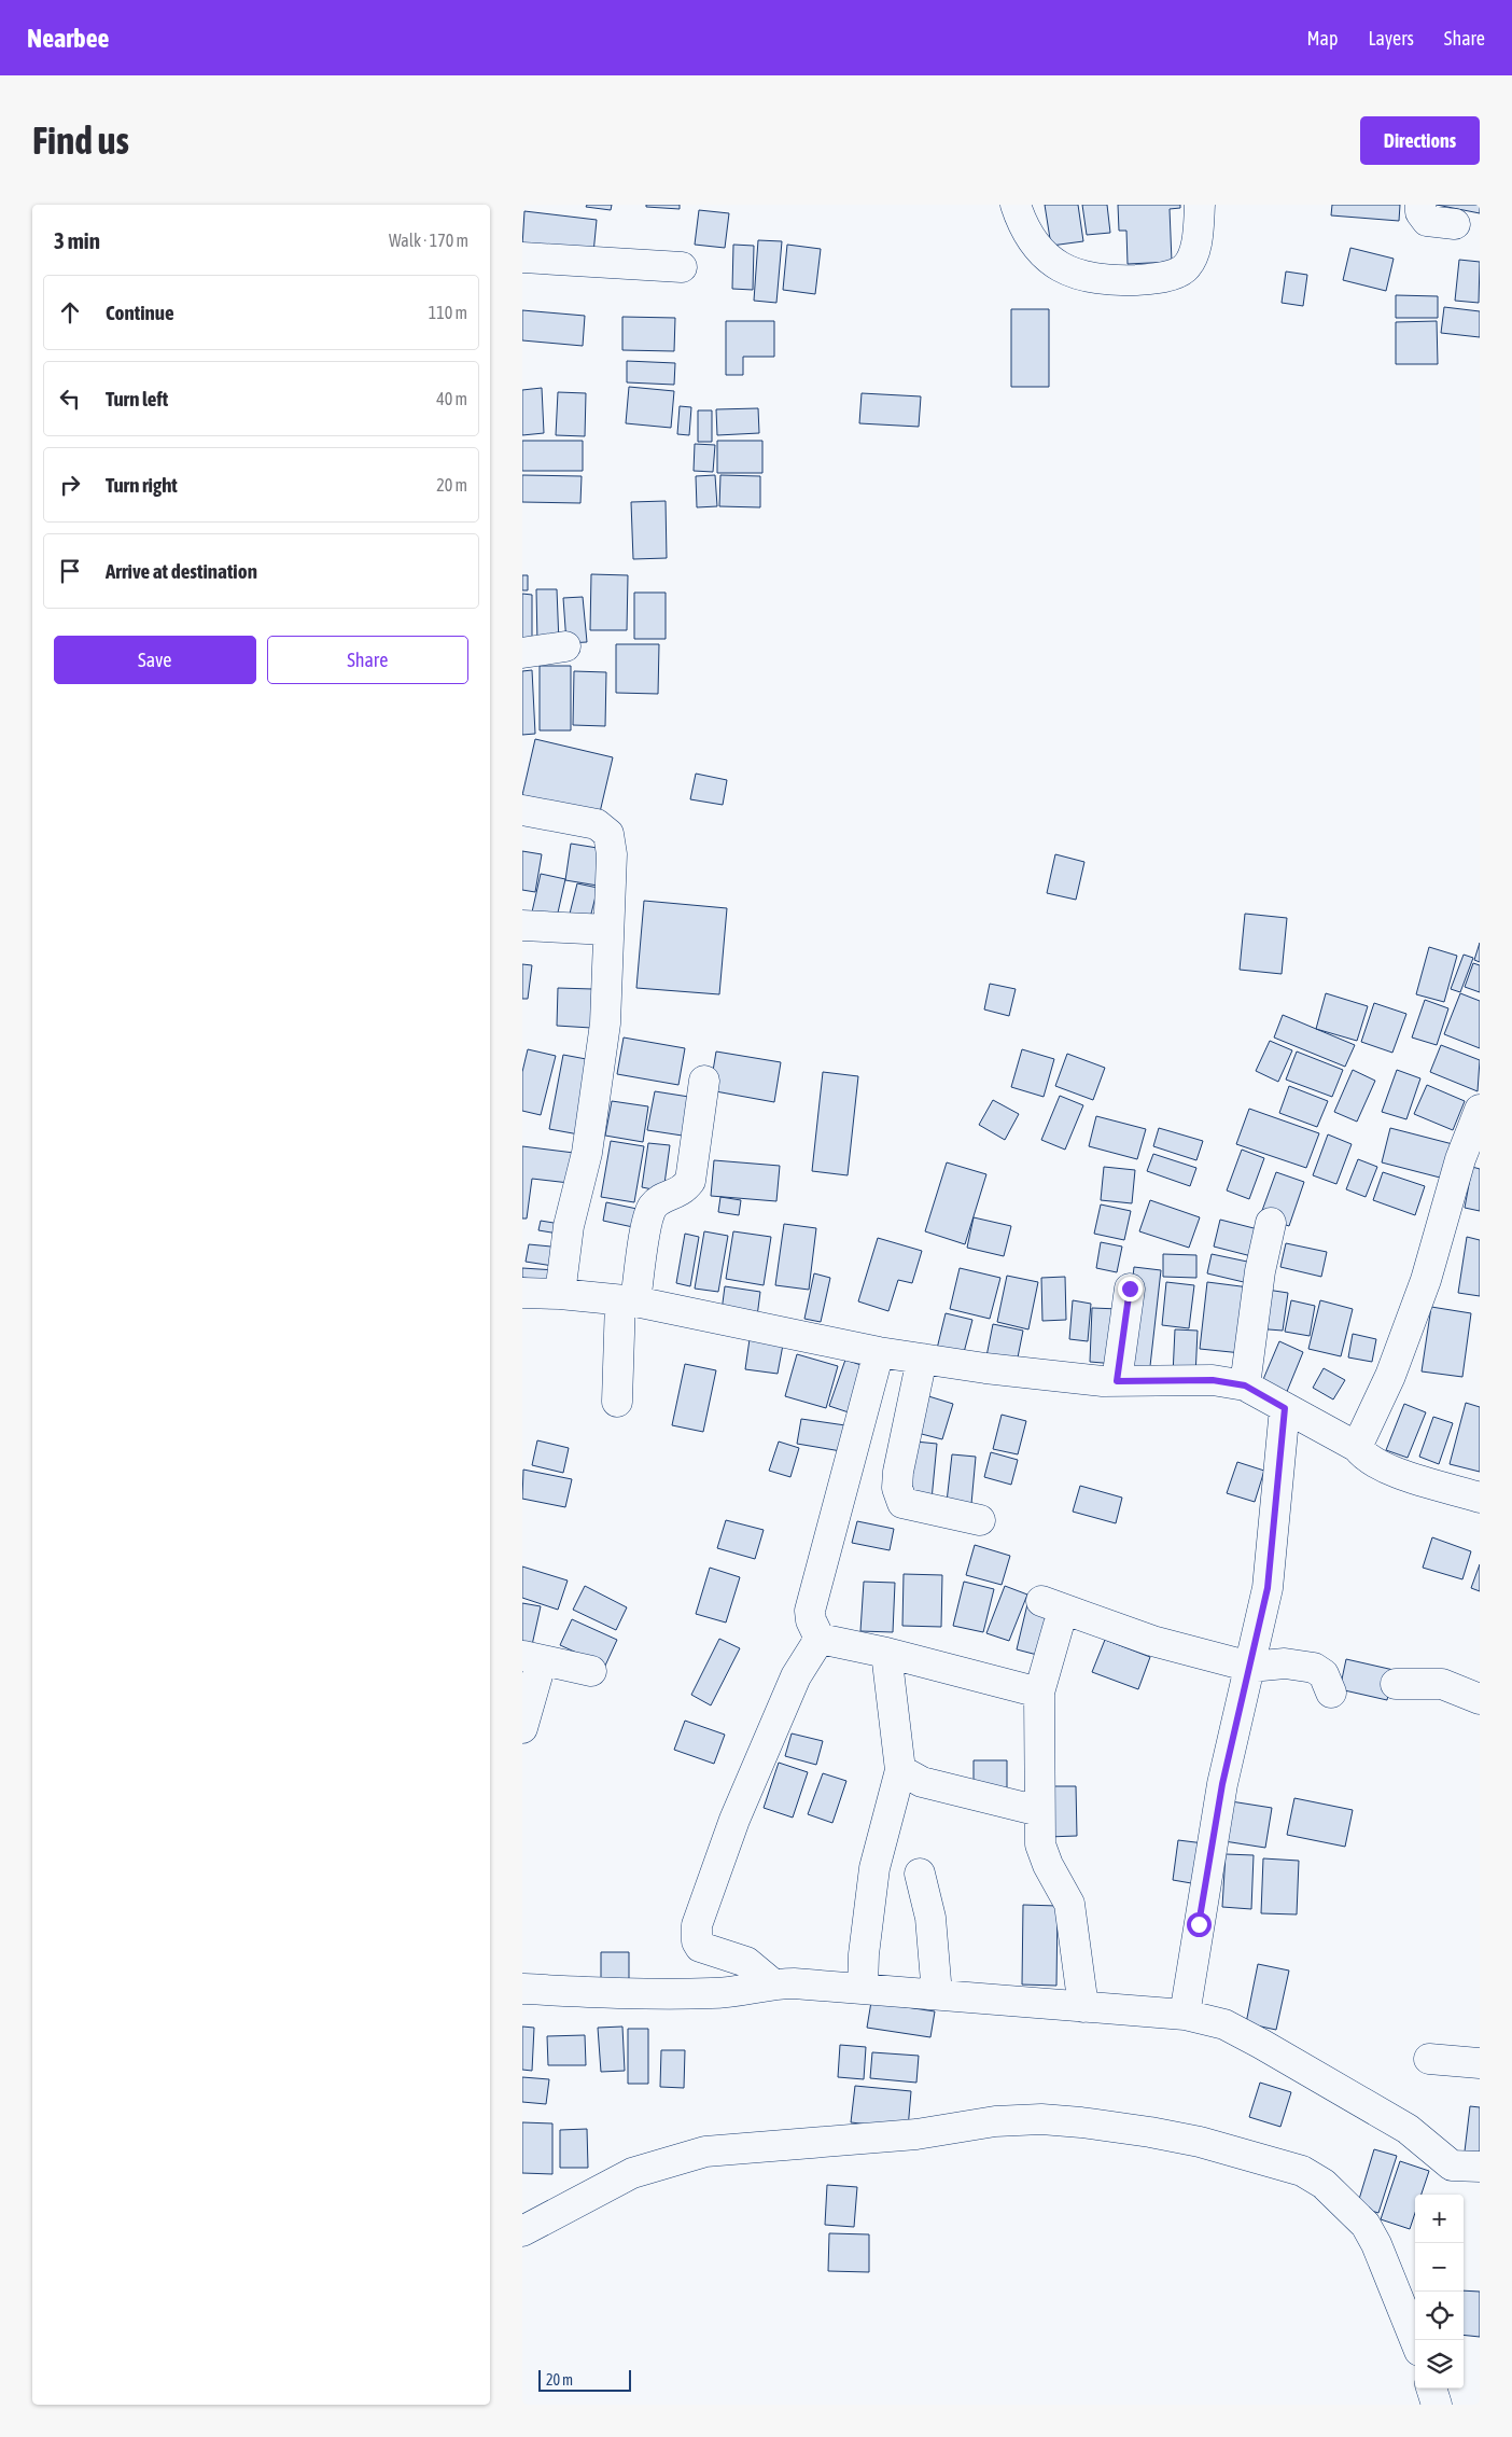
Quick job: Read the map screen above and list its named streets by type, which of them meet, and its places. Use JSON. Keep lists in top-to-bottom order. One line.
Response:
{"scale_bar":"20 m","page":{"header":"Nearbee","nav":["Map","Layers","Share"],"buttons":["Directions",["Save","Share"]],"title":"Find us","heading":["3 min","Walk · 170 m"],"list":[["Continue","110 m"],["Turn left","40 m"],["Turn right","20 m"],"Arrive at destination"],"map_buttons":["+","−"],"scale":"20 m"}}
